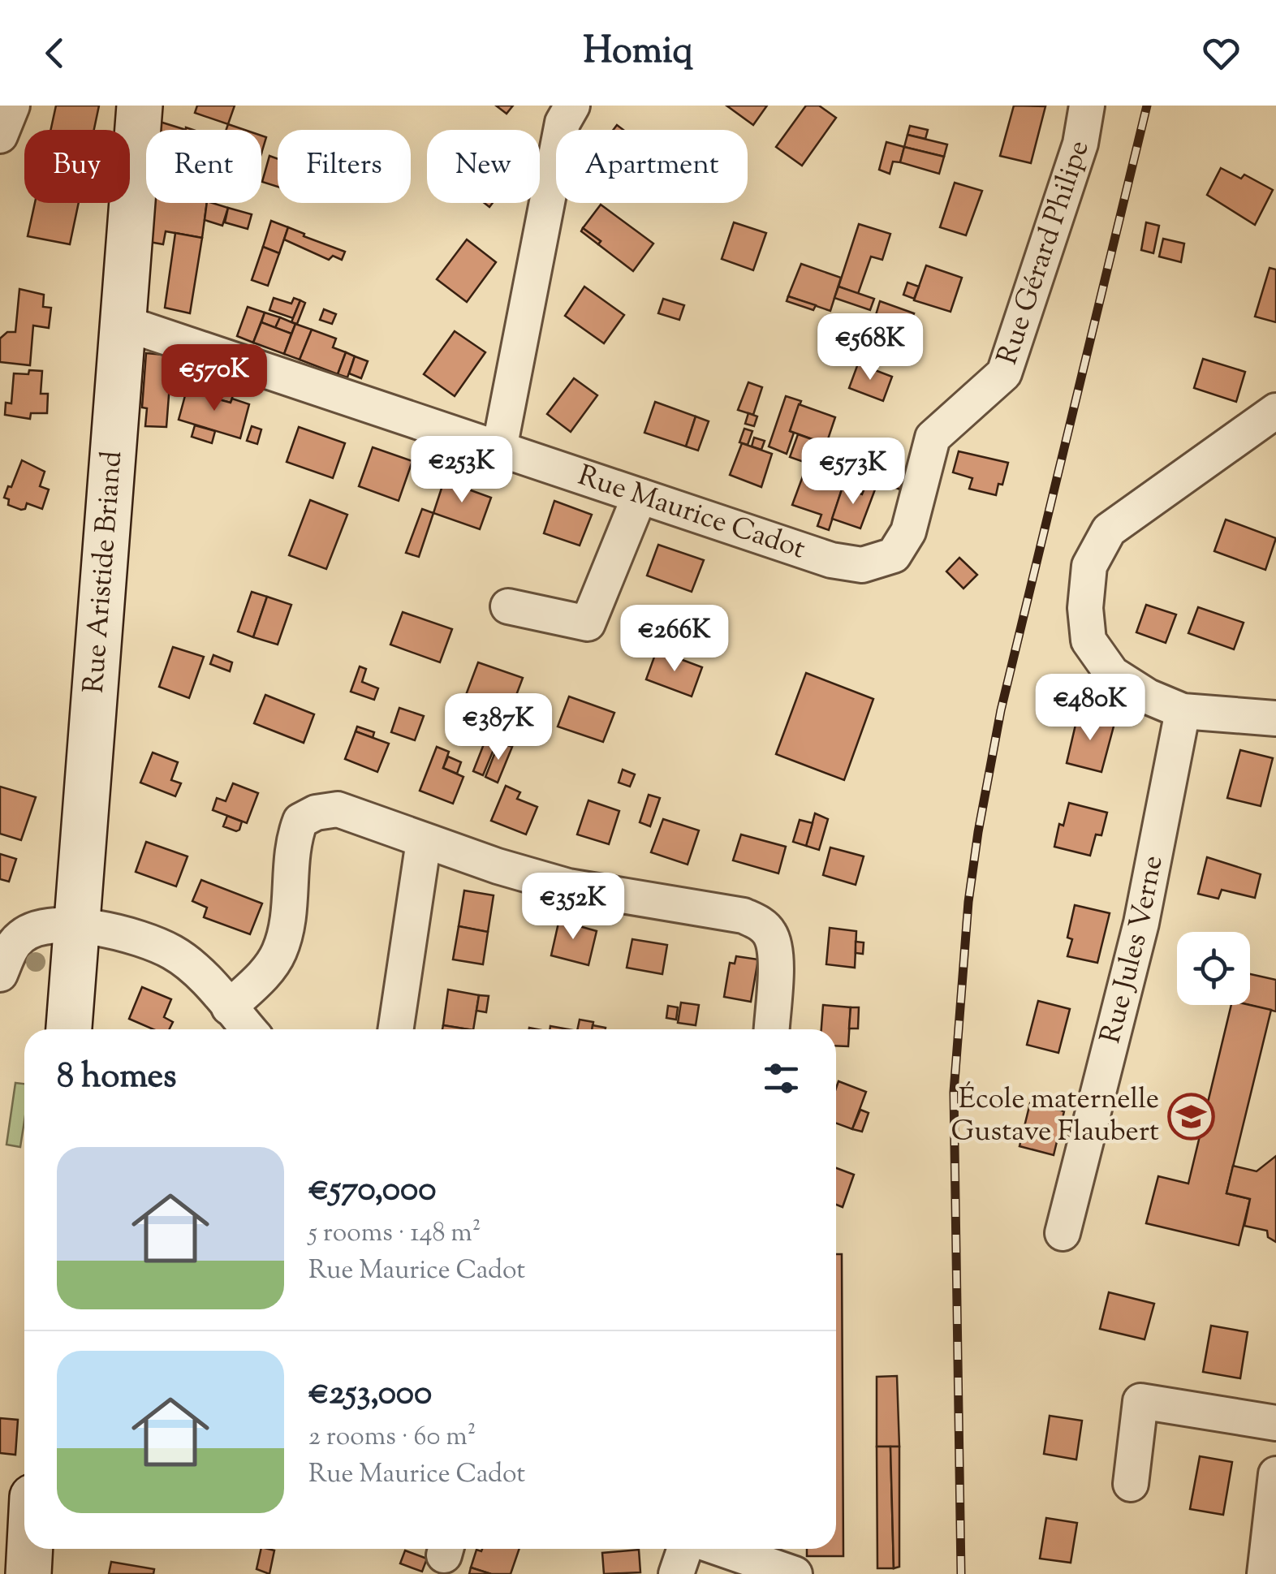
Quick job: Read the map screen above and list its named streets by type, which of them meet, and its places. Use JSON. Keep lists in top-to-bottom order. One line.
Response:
{"streets":{"main road":["Rue Aristide Briand"],"street":["Rue Gérard Philipe","Rue Maurice Cadot","Rue Jules Verne"]},"crossings":[["Rue Gérard Philipe","Rue Maurice Cadot"],["Rue Maurice Cadot","Rue Aristide Briand"]],"places":{"school or university":["École maternelle Gustave Flaubert"]},"page":{"header":"Homiq","chip":["Buy","Rent","Filters","New","Apartment"],"price":["€568K","€570K","€253K","€573K","€266K","€480K","€387K","€352K"],"heading":"8 homes","list":[{"name":"€570,000","note":"5 rooms · 148 m² · Rue Maurice Cadot"},{"name":"€253,000","note":"2 rooms · 60 m² · Rue Maurice Cadot"}]}}
